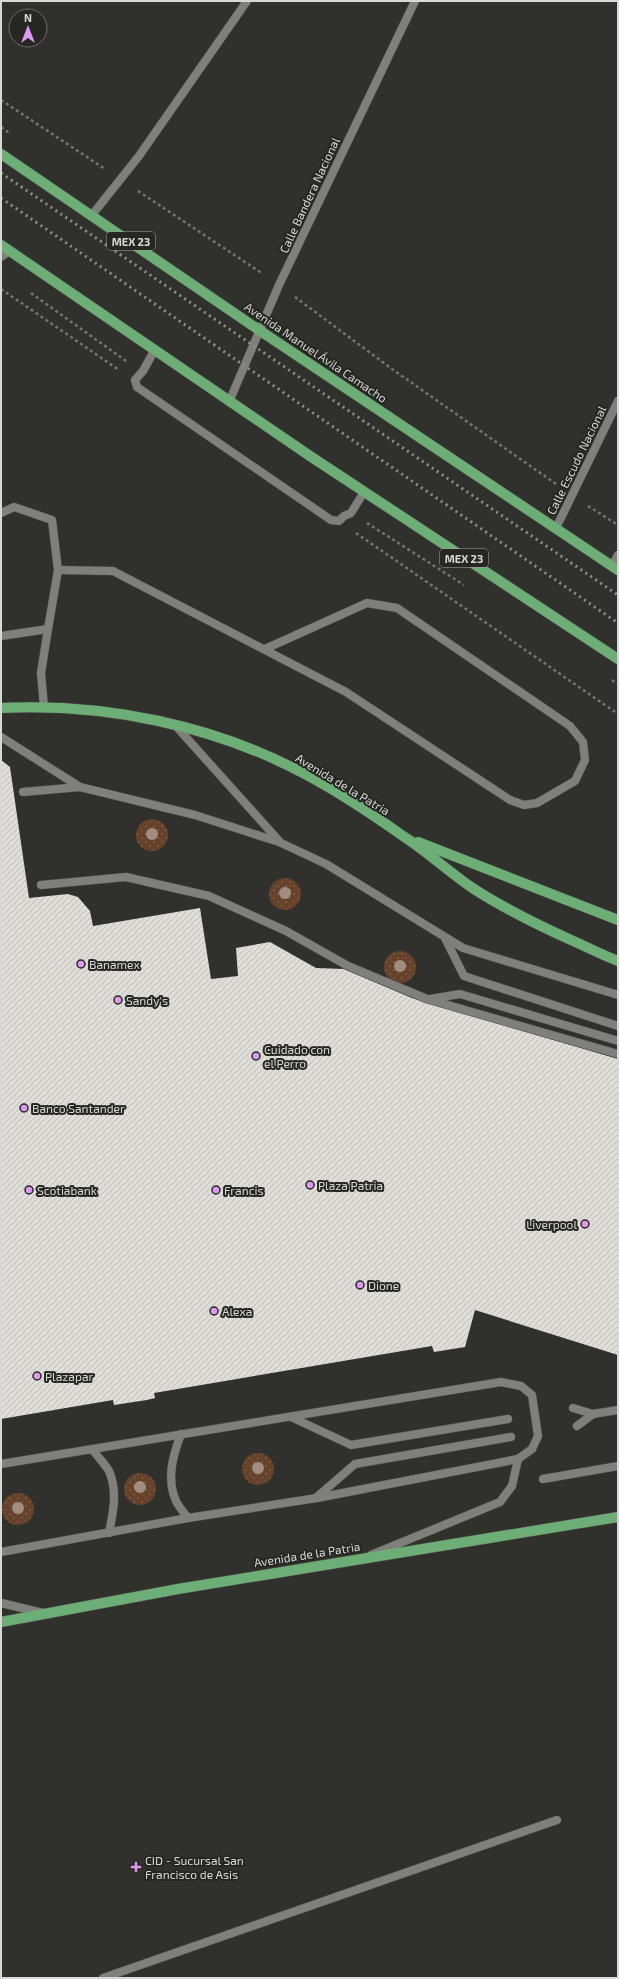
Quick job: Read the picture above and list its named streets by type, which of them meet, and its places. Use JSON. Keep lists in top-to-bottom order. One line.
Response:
{"streets":{"main road":["MEX 23","Avenida Manuel Ávila Camacho","Avenida de la Patria"],"street":["Calle Bandera Nacional","Calle Escudo Nacional"]},"crossings":[["Calle Bandera Nacional","MEX 23"],["Calle Bandera Nacional","Avenida Manuel Ávila Camacho"],["Avenida Manuel Ávila Camacho","Calle Escudo Nacional"]],"places":{"other":["Banamex","Sandy's","Cuidado con el Perro","Banco Santander","Plaza Patria","Scotiabank","Francis","Liverpool","Dione","Alexa","Plazapar"],"health":["CID - Sucursal San Francisco de Asis"]},"north":"top"}
